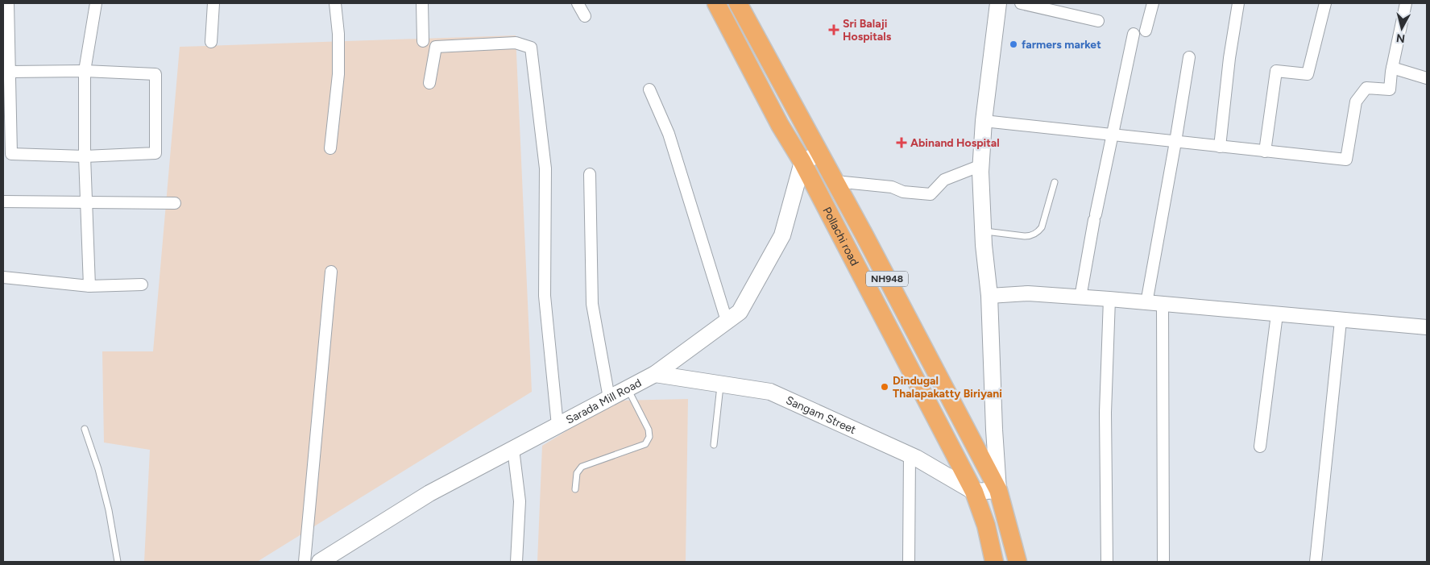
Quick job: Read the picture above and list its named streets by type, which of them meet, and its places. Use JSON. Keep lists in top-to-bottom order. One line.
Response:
{"streets":{"highway":["Pollachi road","NH948"],"main road":["Sarada Mill Road","Sangam Street"]},"crossings":[["Pollachi road","Sarada Mill Road"],["Pollachi road","Sangam Street"],["Sarada Mill Road","Sangam Street"]],"places":{"health":["Sri Balaji Hospitals","Abinand Hospital"],"other":["farmers market","Dindugal Thalapakatty Biriyani"]},"north":"bottom"}
